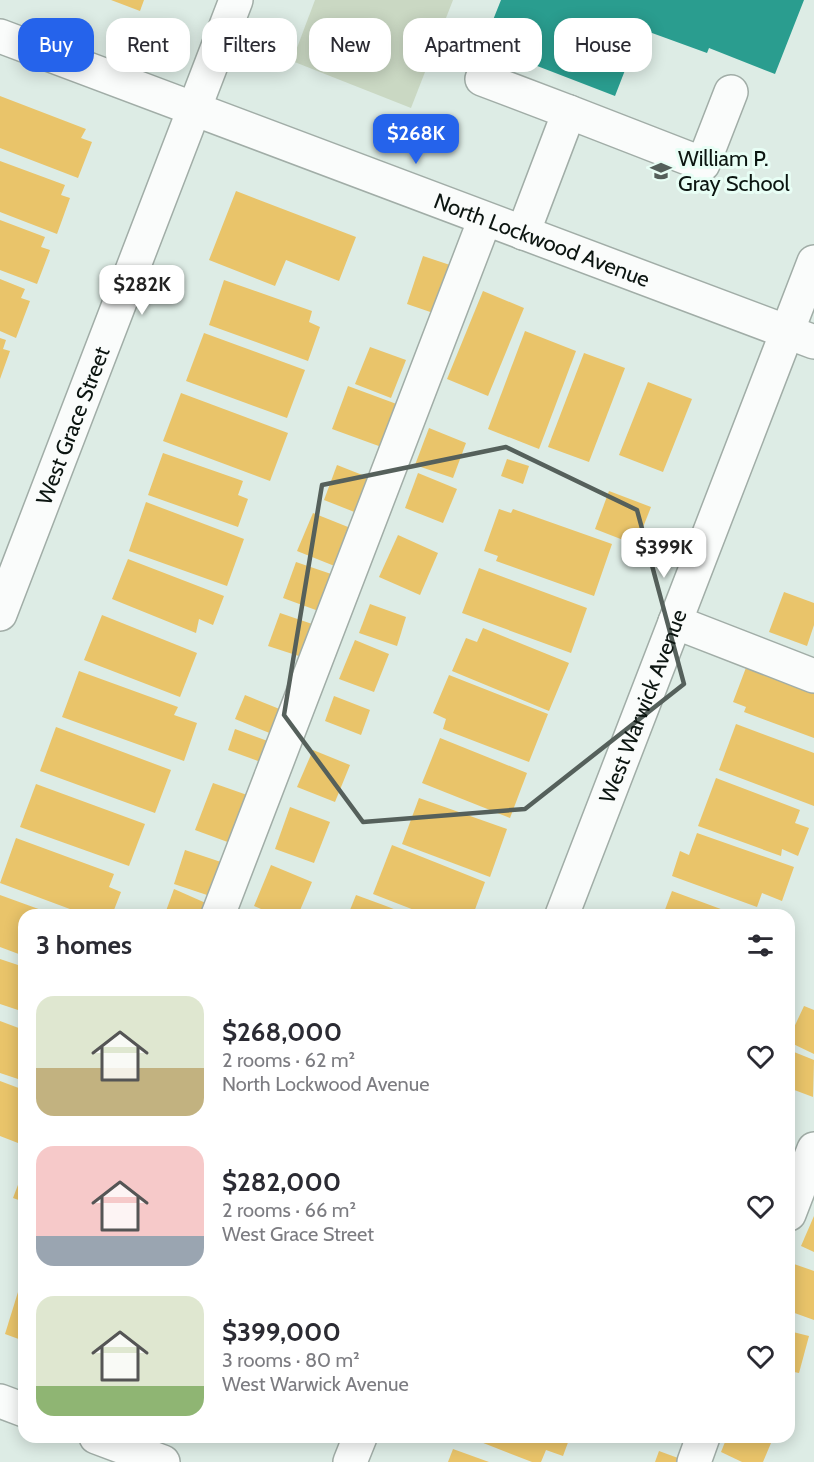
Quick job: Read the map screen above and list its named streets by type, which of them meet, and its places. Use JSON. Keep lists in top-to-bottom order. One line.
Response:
{"streets":{"street":["North Lockwood Avenue","West Grace Street","West Warwick Avenue"]},"crossings":[["North Lockwood Avenue","West Grace Street"],["North Lockwood Avenue","West Warwick Avenue"]],"places":{"school or university":["William P. Gray School"]},"page":{"chip":["Buy","Rent","Filters","New","Apartment","House"],"price":["$268K","$282K","$399K"],"heading":"3 homes","list":[{"name":"$268,000","note":"2 rooms · 62 m² · North Lockwood Avenue"},{"name":"$282,000","note":"2 rooms · 66 m² · West Grace Street"},{"name":"$399,000","note":"3 rooms · 80 m² · West Warwick Avenue"}]}}
